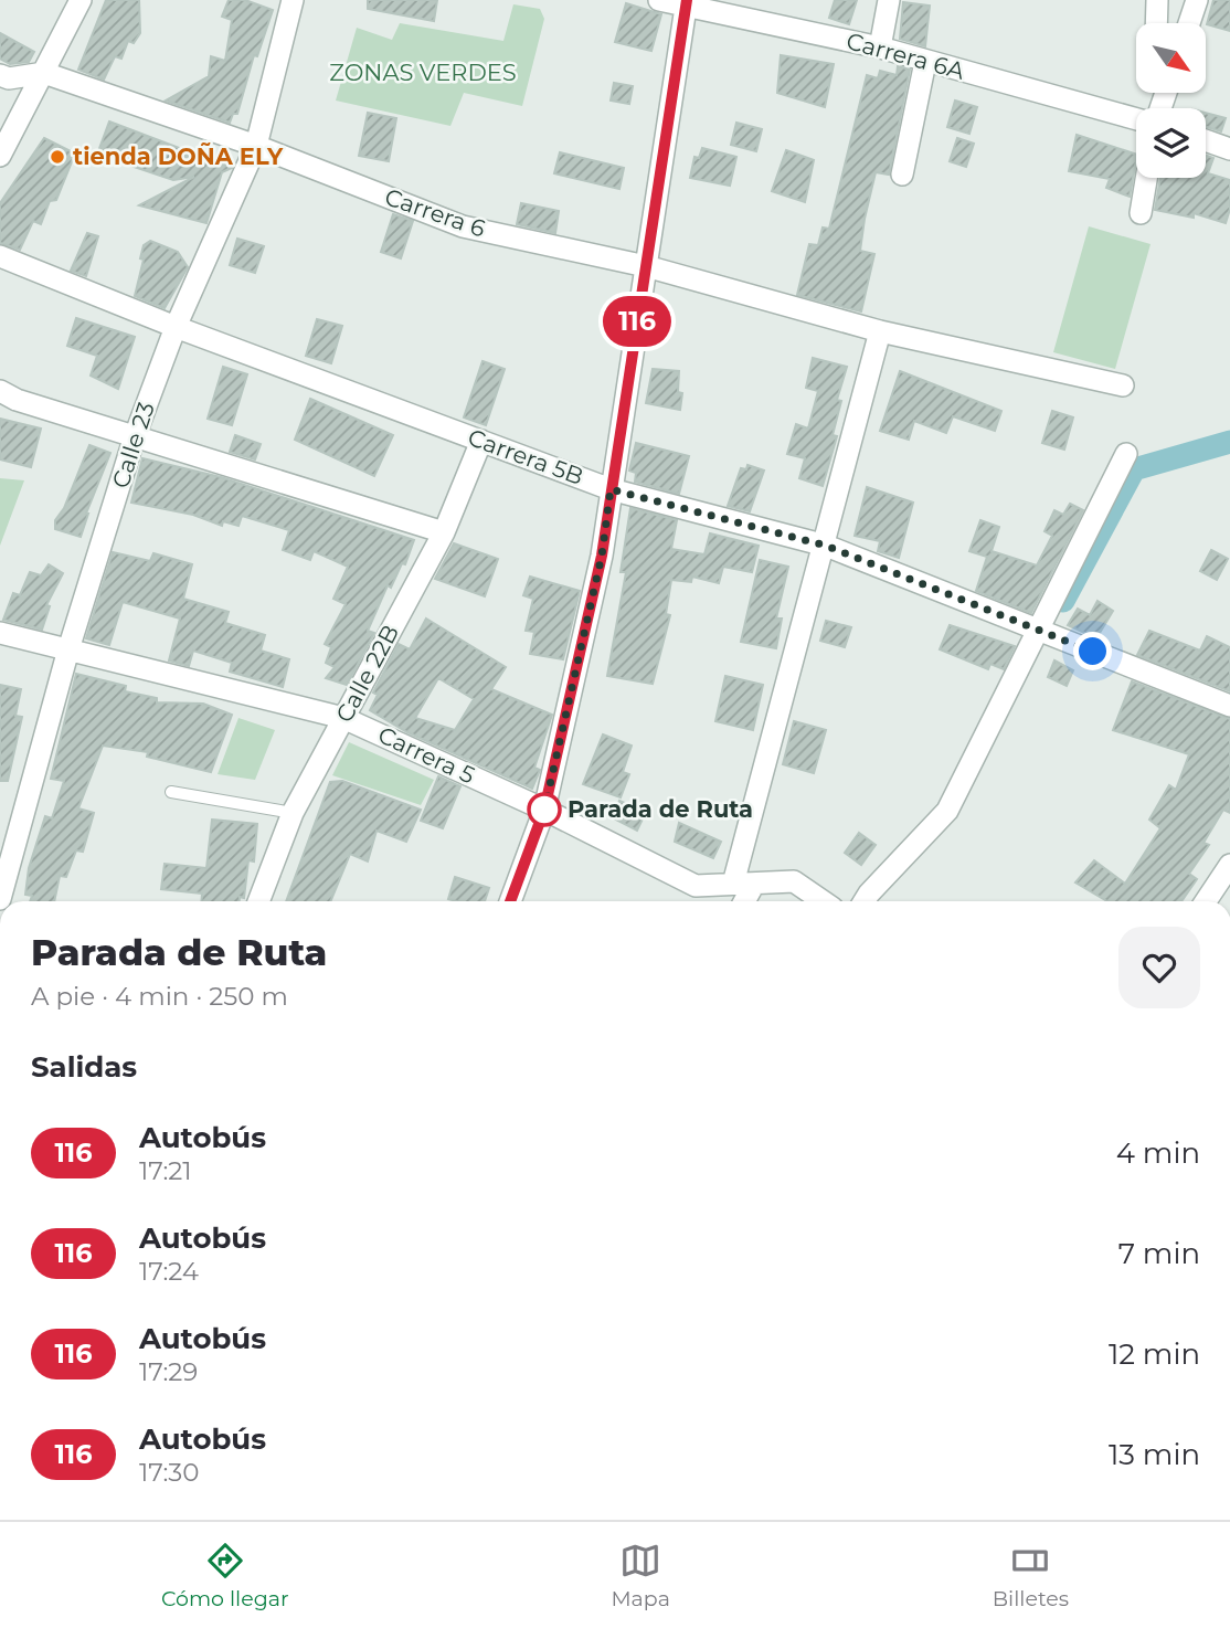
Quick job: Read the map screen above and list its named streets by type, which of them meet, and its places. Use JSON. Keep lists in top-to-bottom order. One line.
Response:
{"streets":{"street":["Carrera 6A","Carrera 6","Calle 23","Carrera 5B","Calle 22B","Carrera 5"]},"crossings":[["Carrera 6","Calle 23"],["Calle 23","Carrera 5B"],["Calle 23","Carrera 5"],["Carrera 5B","Calle 22B"],["Calle 22B","Carrera 5"]],"parks":["ZONAS VERDES"],"places":["tienda DOÑA ELY","Parada de Ruta"],"lines":["bus line 116"],"north":"bottom right","page":{"on_map":"116","heading":[["Parada de Ruta","A pie · 4 min · 250 m"],"Salidas"],"list":[{"mark":"116","name":"Autobús","note":"17:21","value":"4 min"},{"mark":"116","name":"Autobús","note":"17:24","value":"7 min"},{"mark":"116","name":"Autobús","note":"17:29","value":"12 min"},{"mark":"116","name":"Autobús","note":"17:30","value":"13 min"}],"tabs":["Cómo llegar","Mapa","Billetes"]}}
